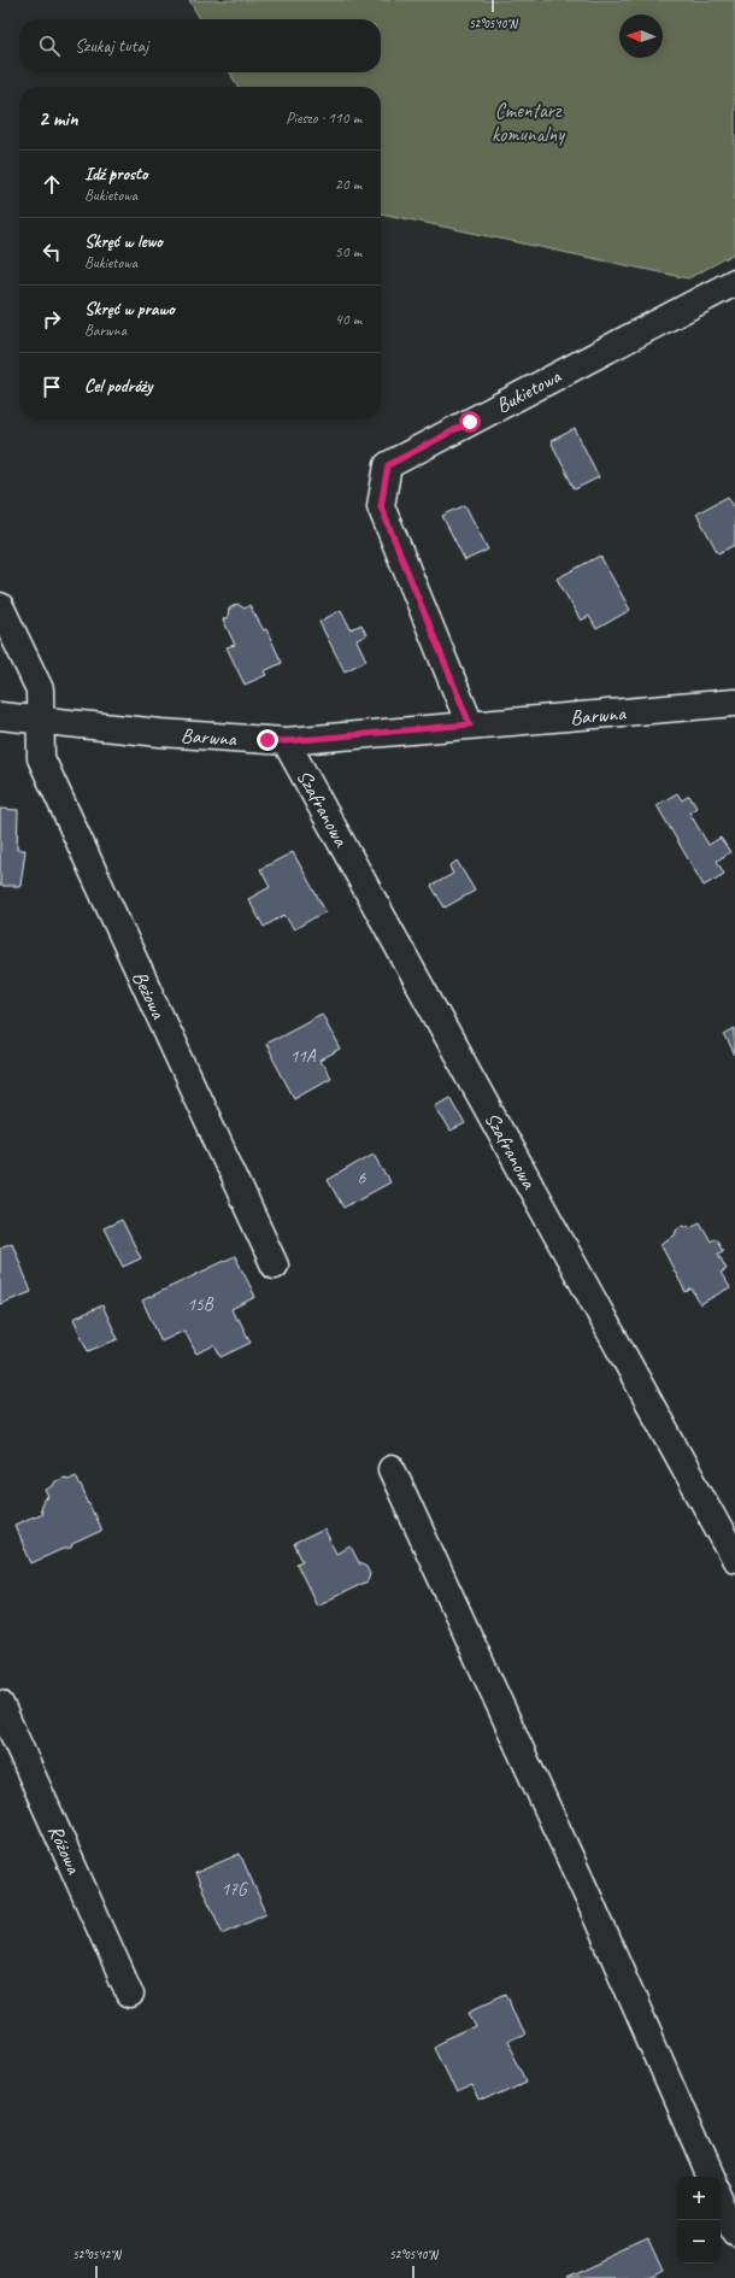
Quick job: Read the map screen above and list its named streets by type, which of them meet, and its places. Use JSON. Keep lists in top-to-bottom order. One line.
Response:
{"streets":{"street":["Bukietowa","Barwna","Szafranowa","Beżowa","Różowa"]},"crossings":[["Bukietowa","Barwna"],["Barwna","Szafranowa"],["Barwna","Beżowa"]],"parks":["Cmentarz komunalny"],"house_numbers":["11A","6","15B","17G"],"north":"left","page":{"search":"Szukaj tutaj","heading":["2 min","Pieszo · 110 m"],"list":[["Idź prosto","Bukietowa","20 m"],["Skręć w lewo","Bukietowa","50 m"],["Skręć w prawo","Barwna","40 m"],"Cel podróży"],"map_buttons":["+","−"]},"coordinates":["52°05'10\"N","52°05'12\"N"]}
